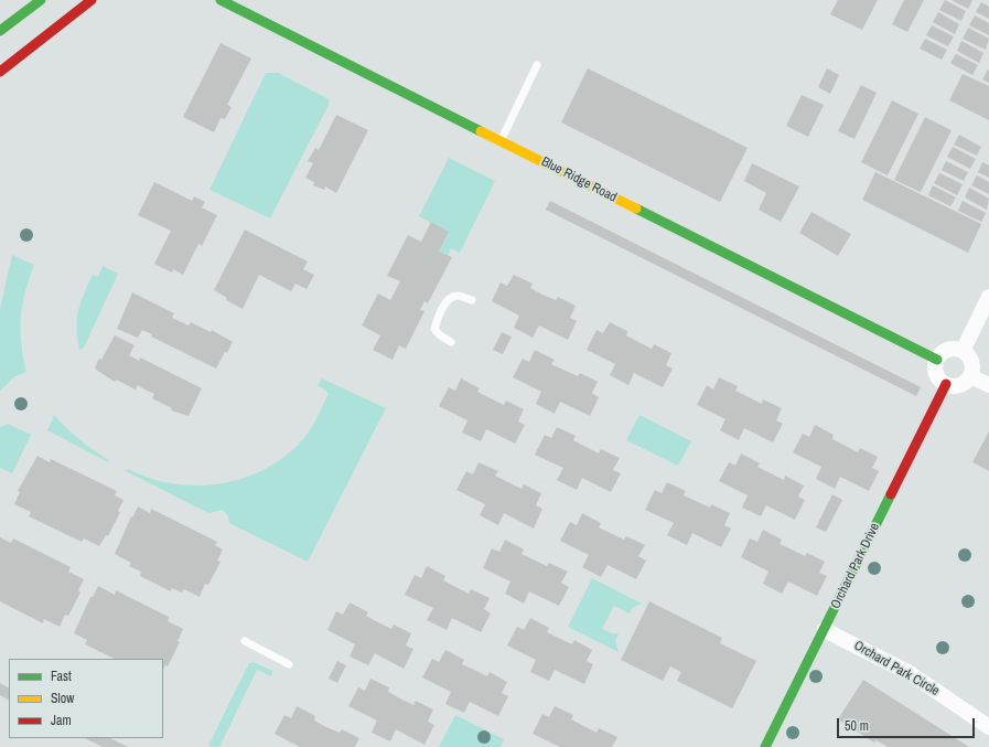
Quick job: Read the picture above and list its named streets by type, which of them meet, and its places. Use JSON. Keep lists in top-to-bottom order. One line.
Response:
{"streets":{"street":["Blue Ridge Road","Orchard Park Drive","Orchard Park Circle"]},"crossings":[["Blue Ridge Road","Orchard Park Drive"],["Orchard Park Drive","Orchard Park Circle"]],"legend":["Fast","Slow","Jam"],"scale_bar":"50 m"}
